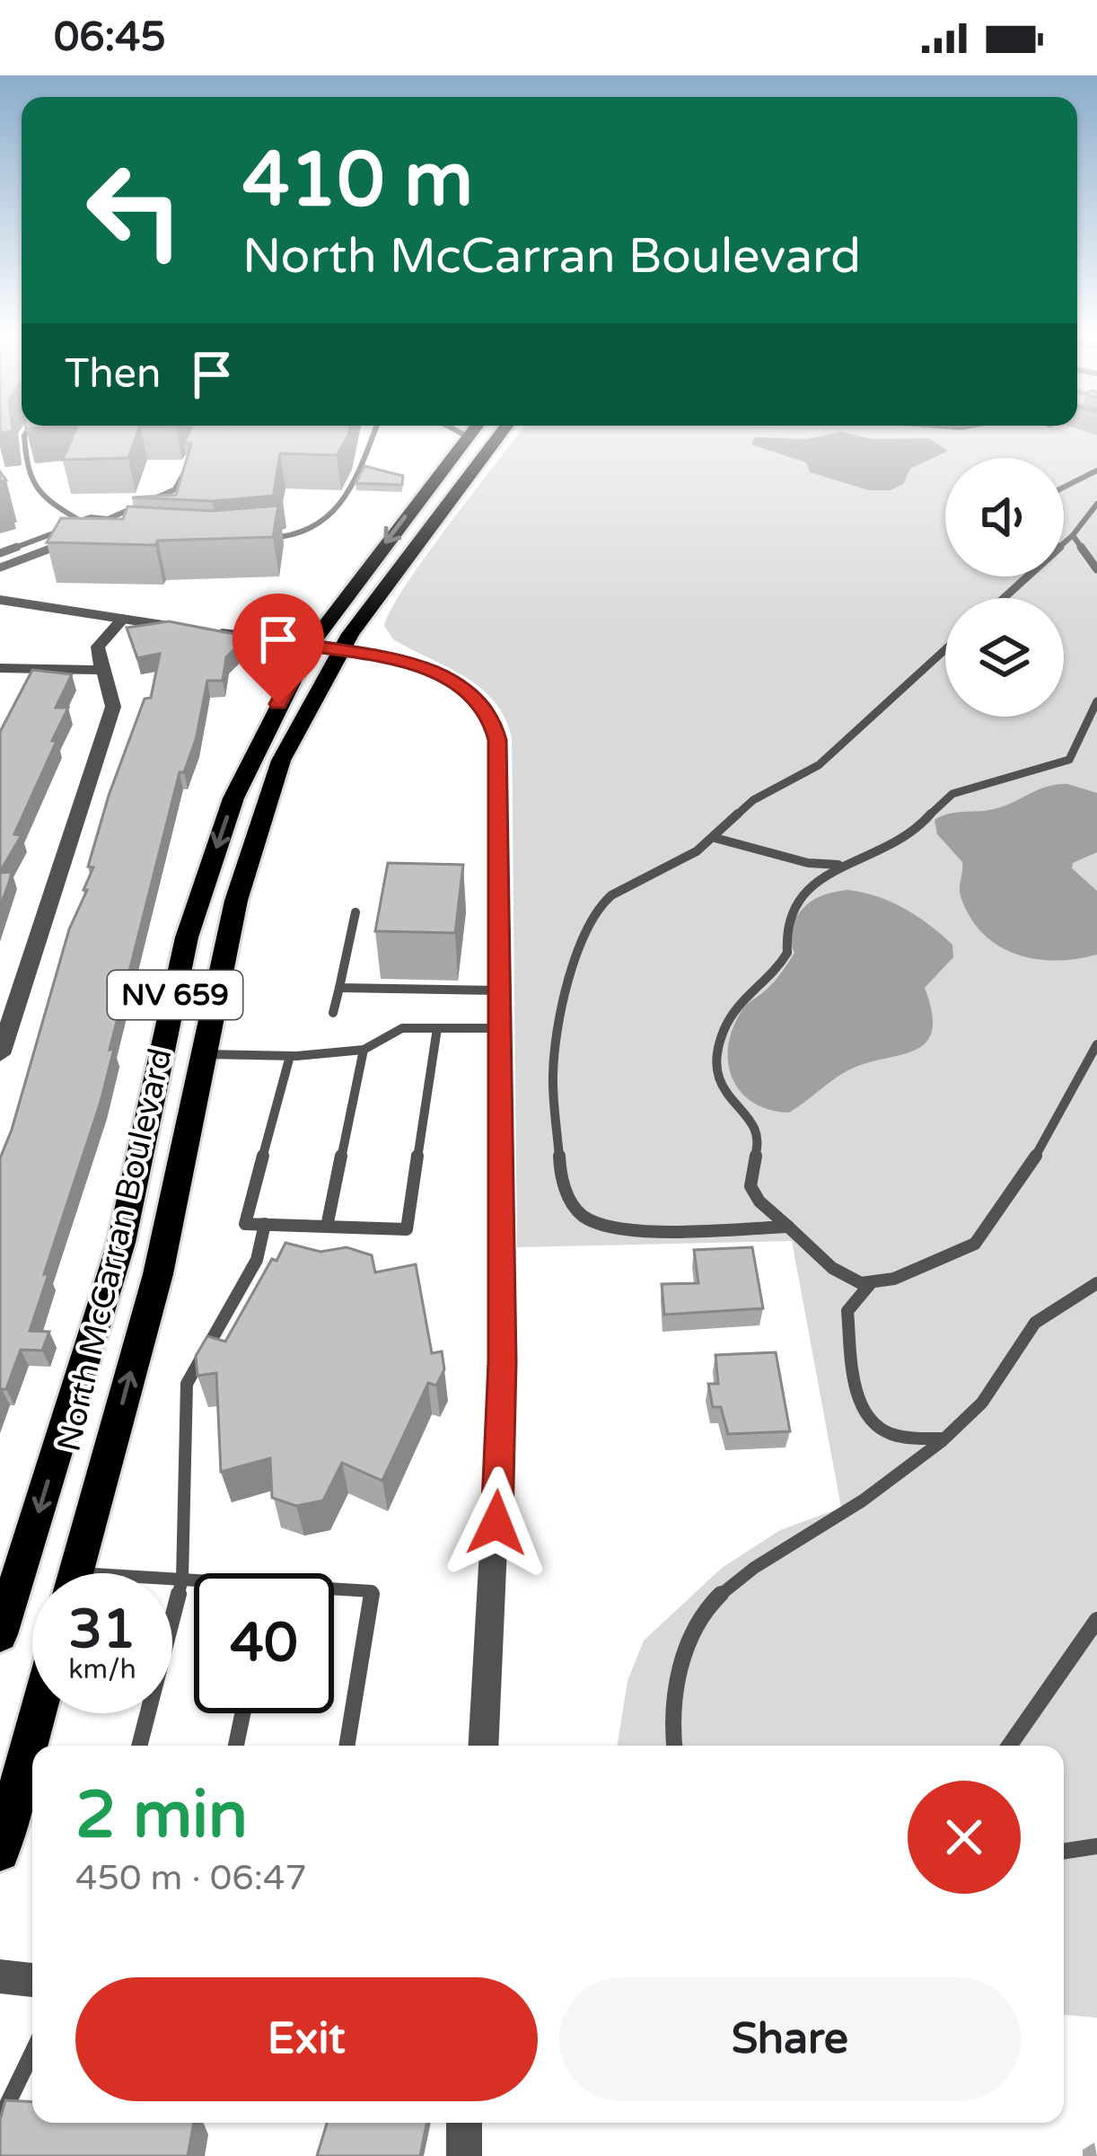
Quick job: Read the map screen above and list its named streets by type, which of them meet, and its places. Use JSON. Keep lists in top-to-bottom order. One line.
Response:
{"streets":{"main road":["NV 659","North McCarran Boulevard"]},"page":{"status":"06:45","turn":["410 m","North McCarran Boulevard"],"then":"Then","speed":"31 km/h","limit":"40","heading":["2 min","450 m · 06:47"],"buttons":["Exit","Share"]}}
